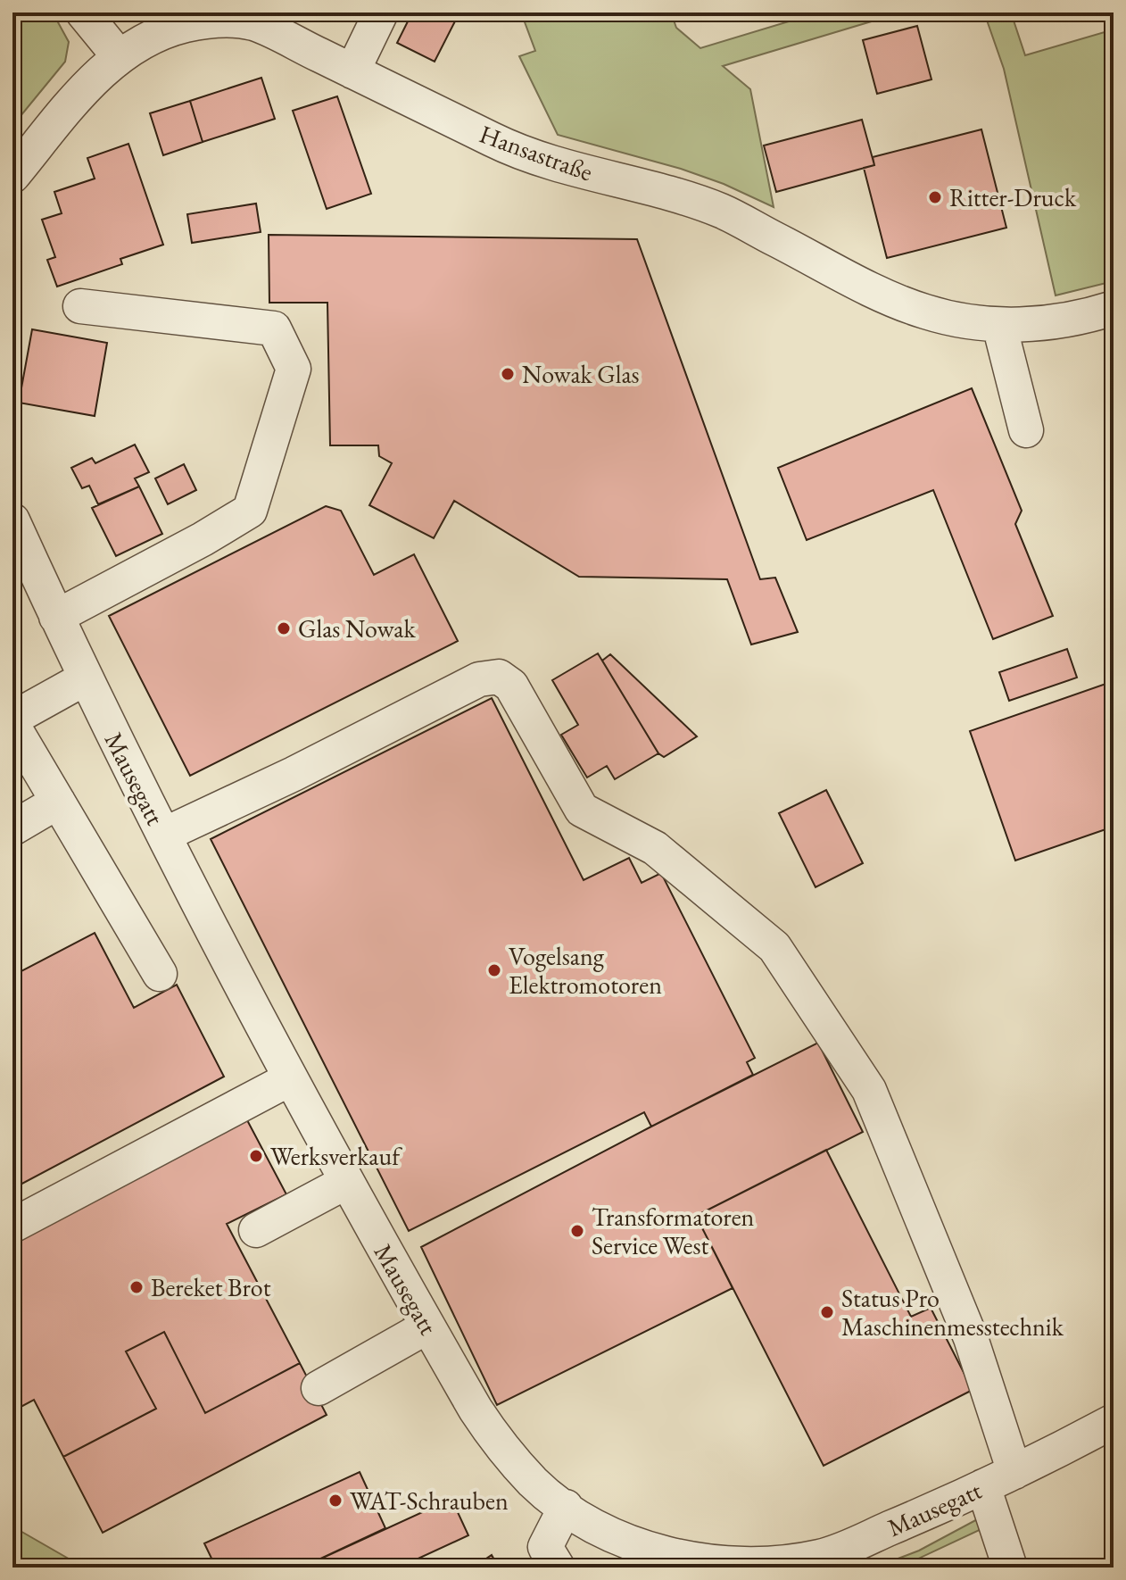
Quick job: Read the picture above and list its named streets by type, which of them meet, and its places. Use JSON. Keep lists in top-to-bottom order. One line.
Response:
{"streets":{"street":["Hansastraße","Mausegatt"]},"places":["Ritter-Druck","Nowak Glas","Glas Nowak","Vogelsang Elektromotoren","Werksverkauf","Transformatoren Service West","Bereket Brot","Status Pro Maschinenmesstechnik","WAT-Schrauben"]}
